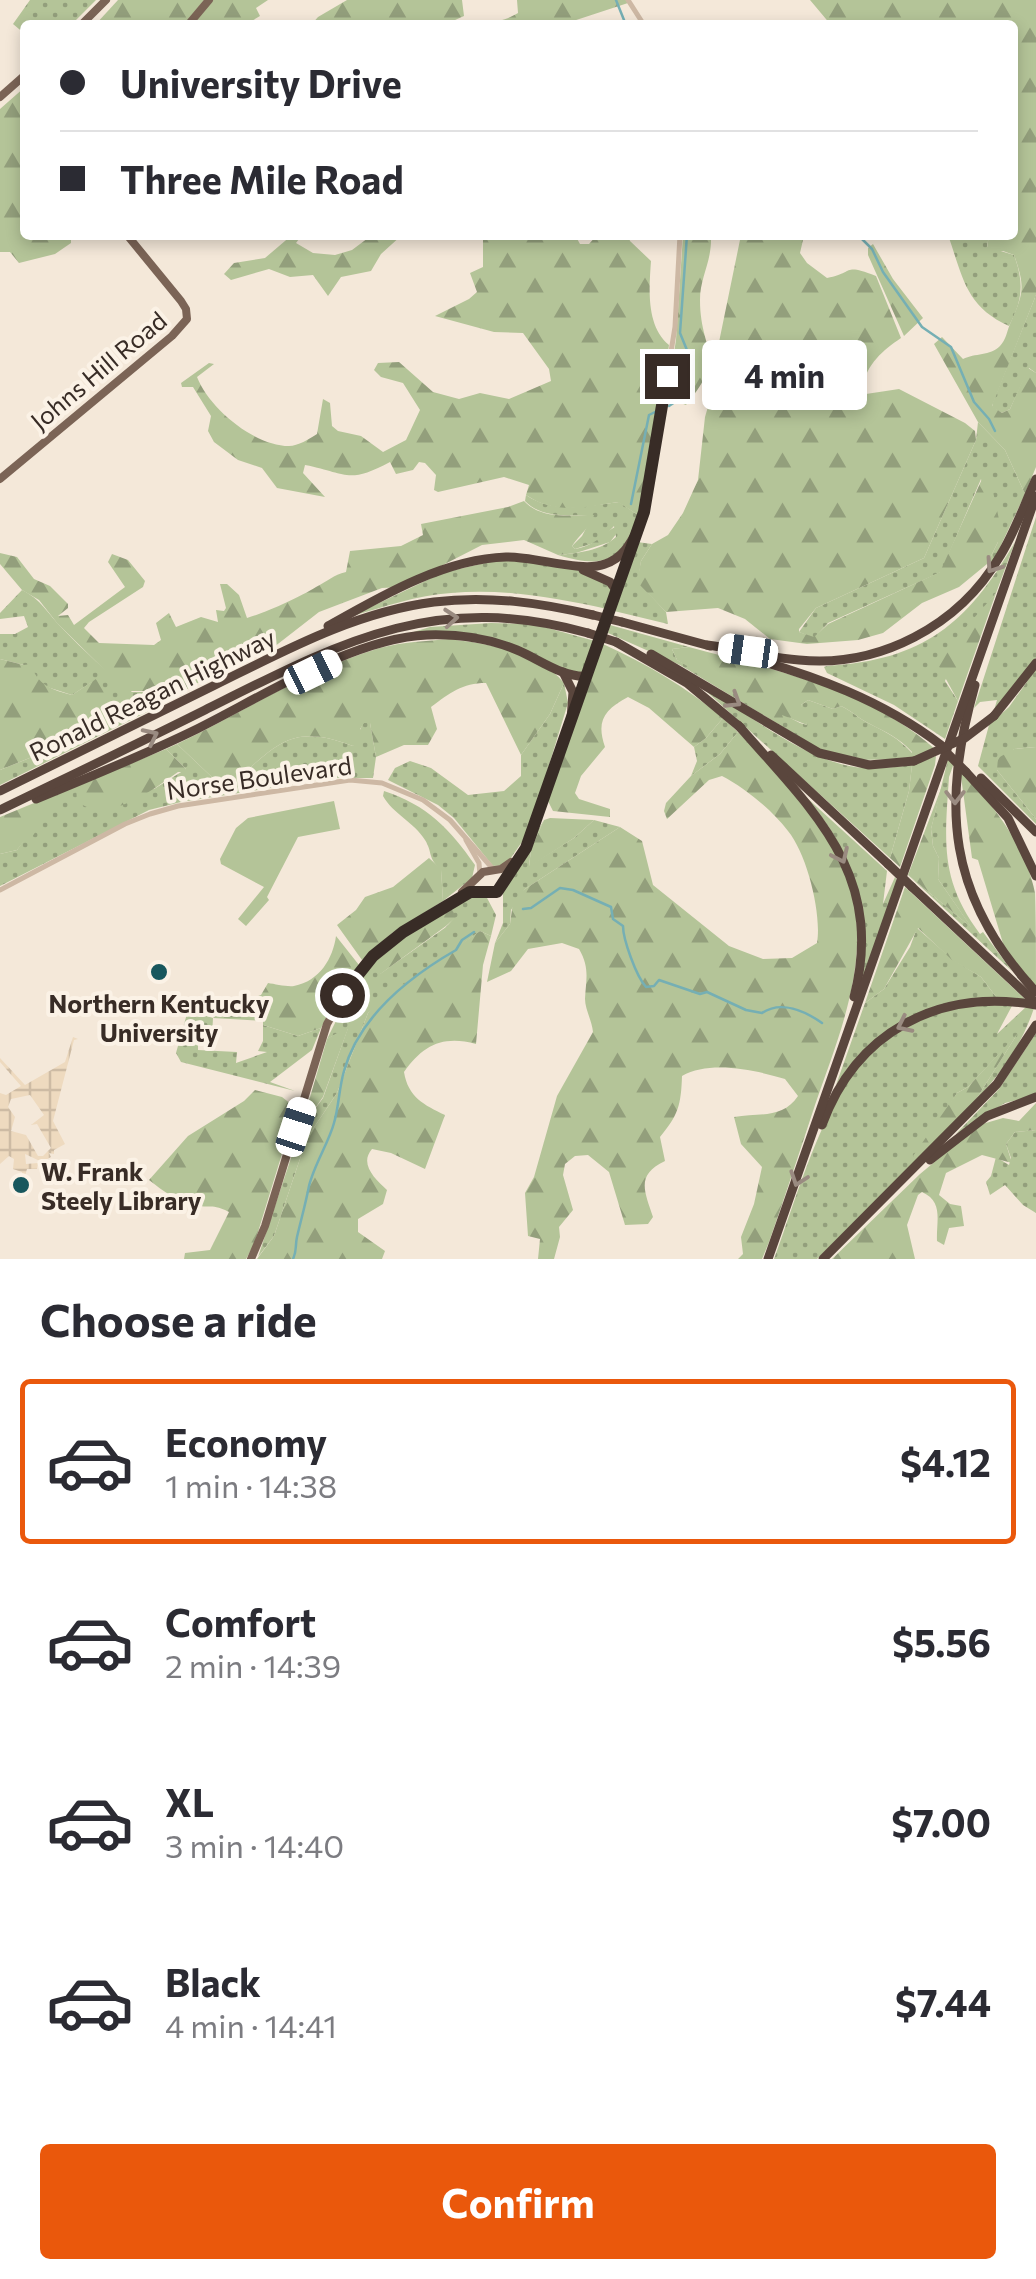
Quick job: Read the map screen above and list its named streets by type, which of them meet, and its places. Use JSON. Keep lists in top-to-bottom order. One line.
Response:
{"streets":{"highway":["Ronald Reagan Highway"],"main road":["Johns Hill Road"],"street":["Norse Boulevard"]},"places":["Northern Kentucky University","W. Frank Steely Library"],"page":{"banner":["University Drive","Three Mile Road"],"bubble":"4 min","heading":"Choose a ride","list":[{"name":"Economy","note":"1 min · 14:38","value":"$4.12"},{"name":"Comfort","note":"2 min · 14:39","value":"$5.56"},{"name":"XL","note":"3 min · 14:40","value":"$7.00"},{"name":"Black","note":"4 min · 14:41","value":"$7.44"}],"buttons":"Confirm"}}
